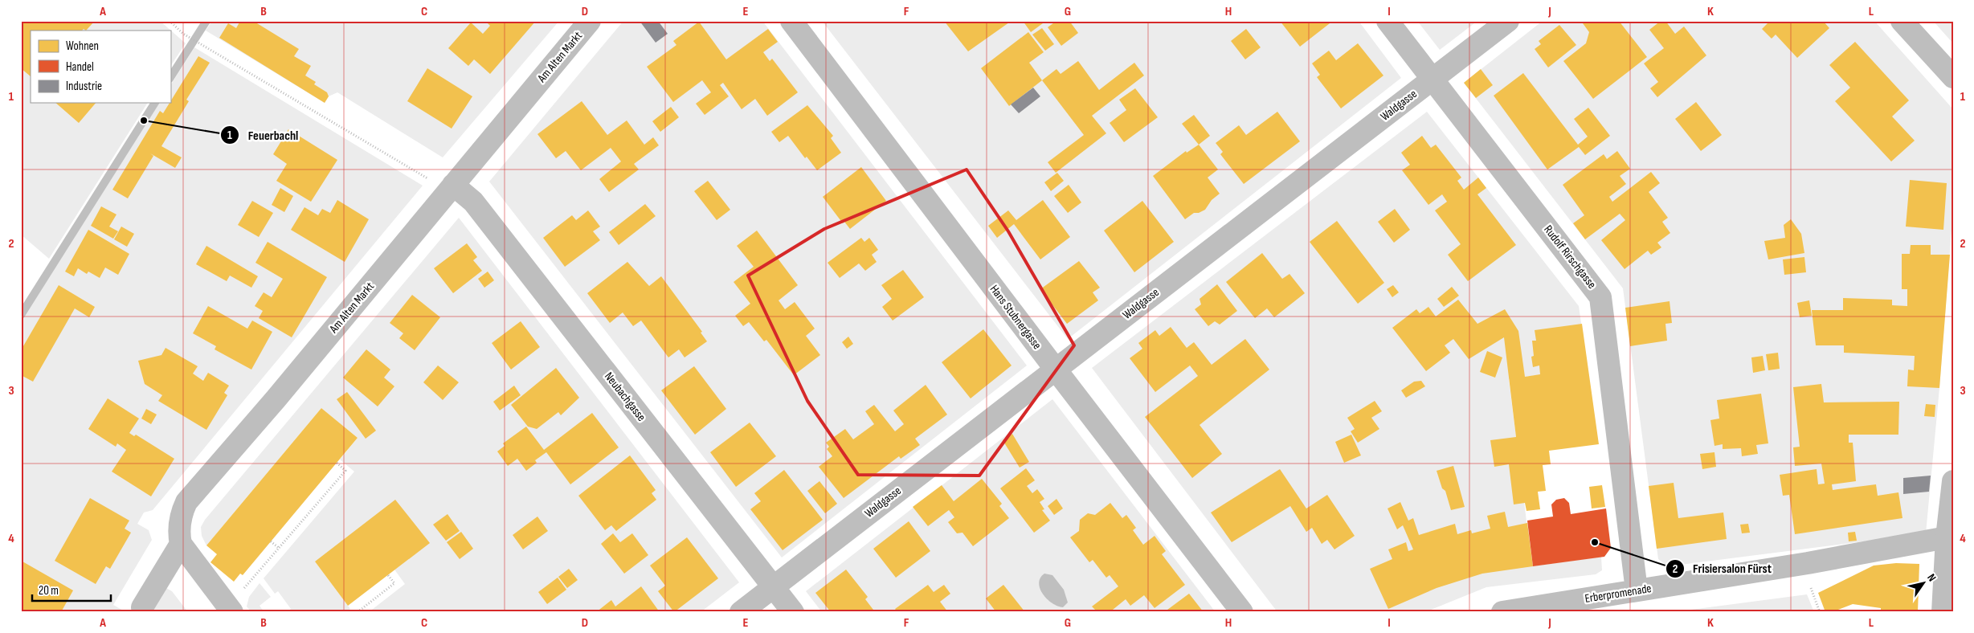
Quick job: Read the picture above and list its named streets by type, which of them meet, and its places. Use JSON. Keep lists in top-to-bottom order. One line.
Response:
{"streets":{"street":["Am Alten Markt","Waldgasse","Rudolf Rirschgasse","Hans Stubnergasse","Neubachgasse","Erberpromenade"]},"crossings":[["Am Alten Markt","Neubachgasse"],["Waldgasse","Rudolf Rirschgasse"],["Waldgasse","Hans Stubnergasse"],["Waldgasse","Neubachgasse"],["Rudolf Rirschgasse","Erberpromenade"]],"places":["Feuerbachl","Frisiersalon Fürst"],"legend":["Wohnen","Handel","Industrie"],"scale_bar":"20 m","north":"top right","grid":{"columns":["A","B","C","D","E","F","G","H","I","J","K","L"],"rows":["1","2","3","4"]}}
